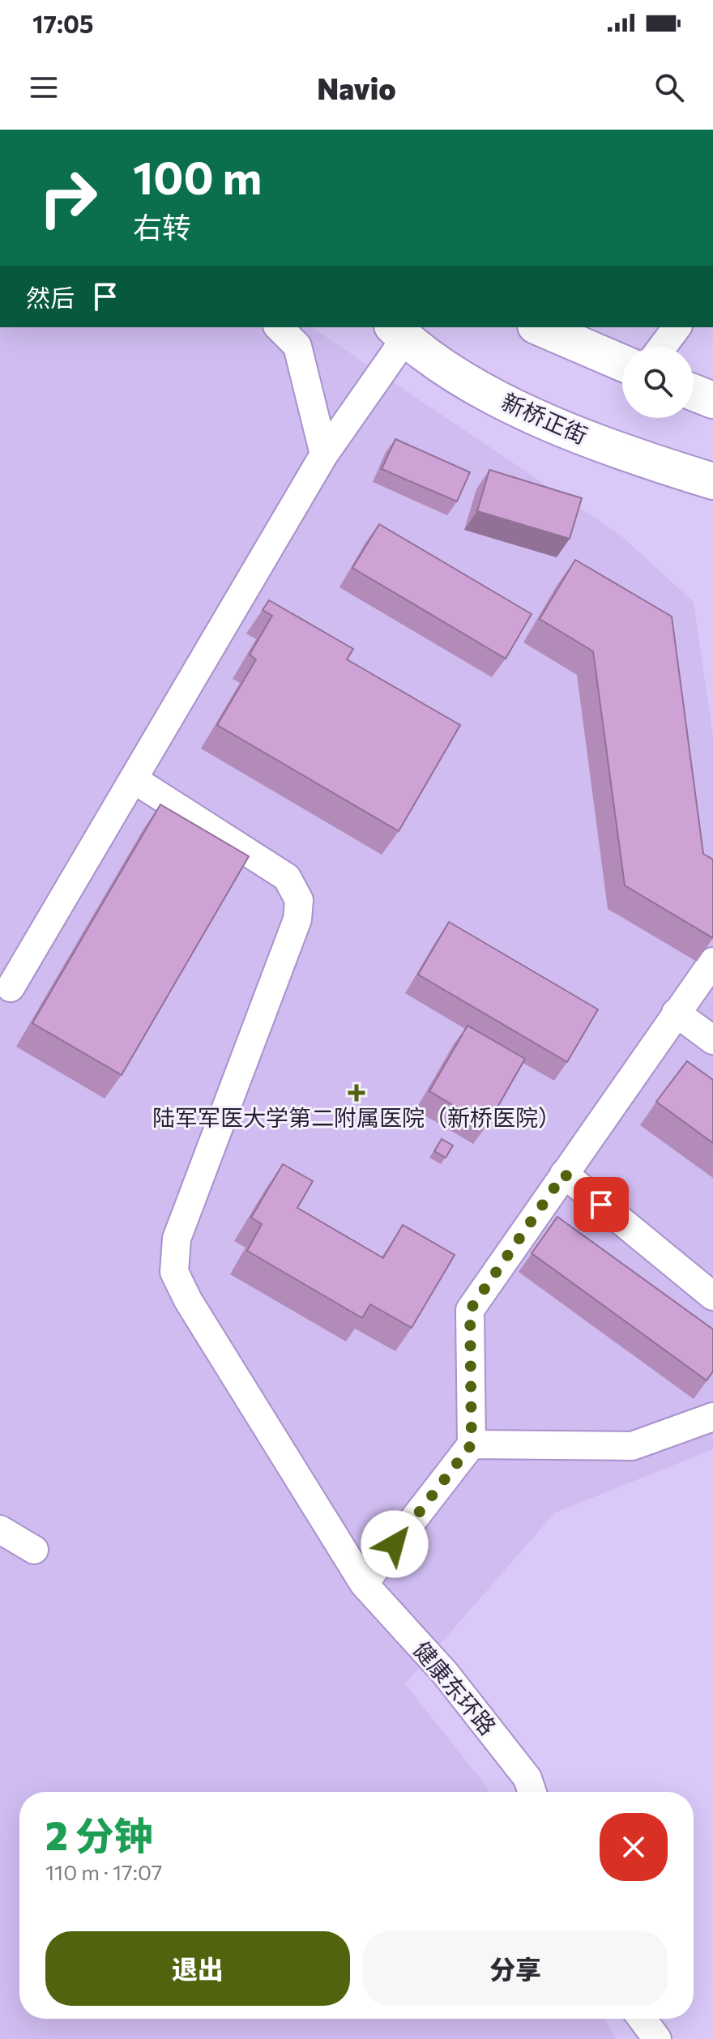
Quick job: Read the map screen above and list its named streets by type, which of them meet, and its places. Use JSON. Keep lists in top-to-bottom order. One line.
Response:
{"streets":{"main road":["新桥正街"],"street":["健康东环路"]},"places":{"health":["陆军军医大学第二附属医院（新桥医院）"]},"page":{"status":"17:05","header":"Navio","turn":["100 m","右转"],"then":"然后","heading":["2 分钟","110 m · 17:07"],"buttons":["退出","分享"]}}
